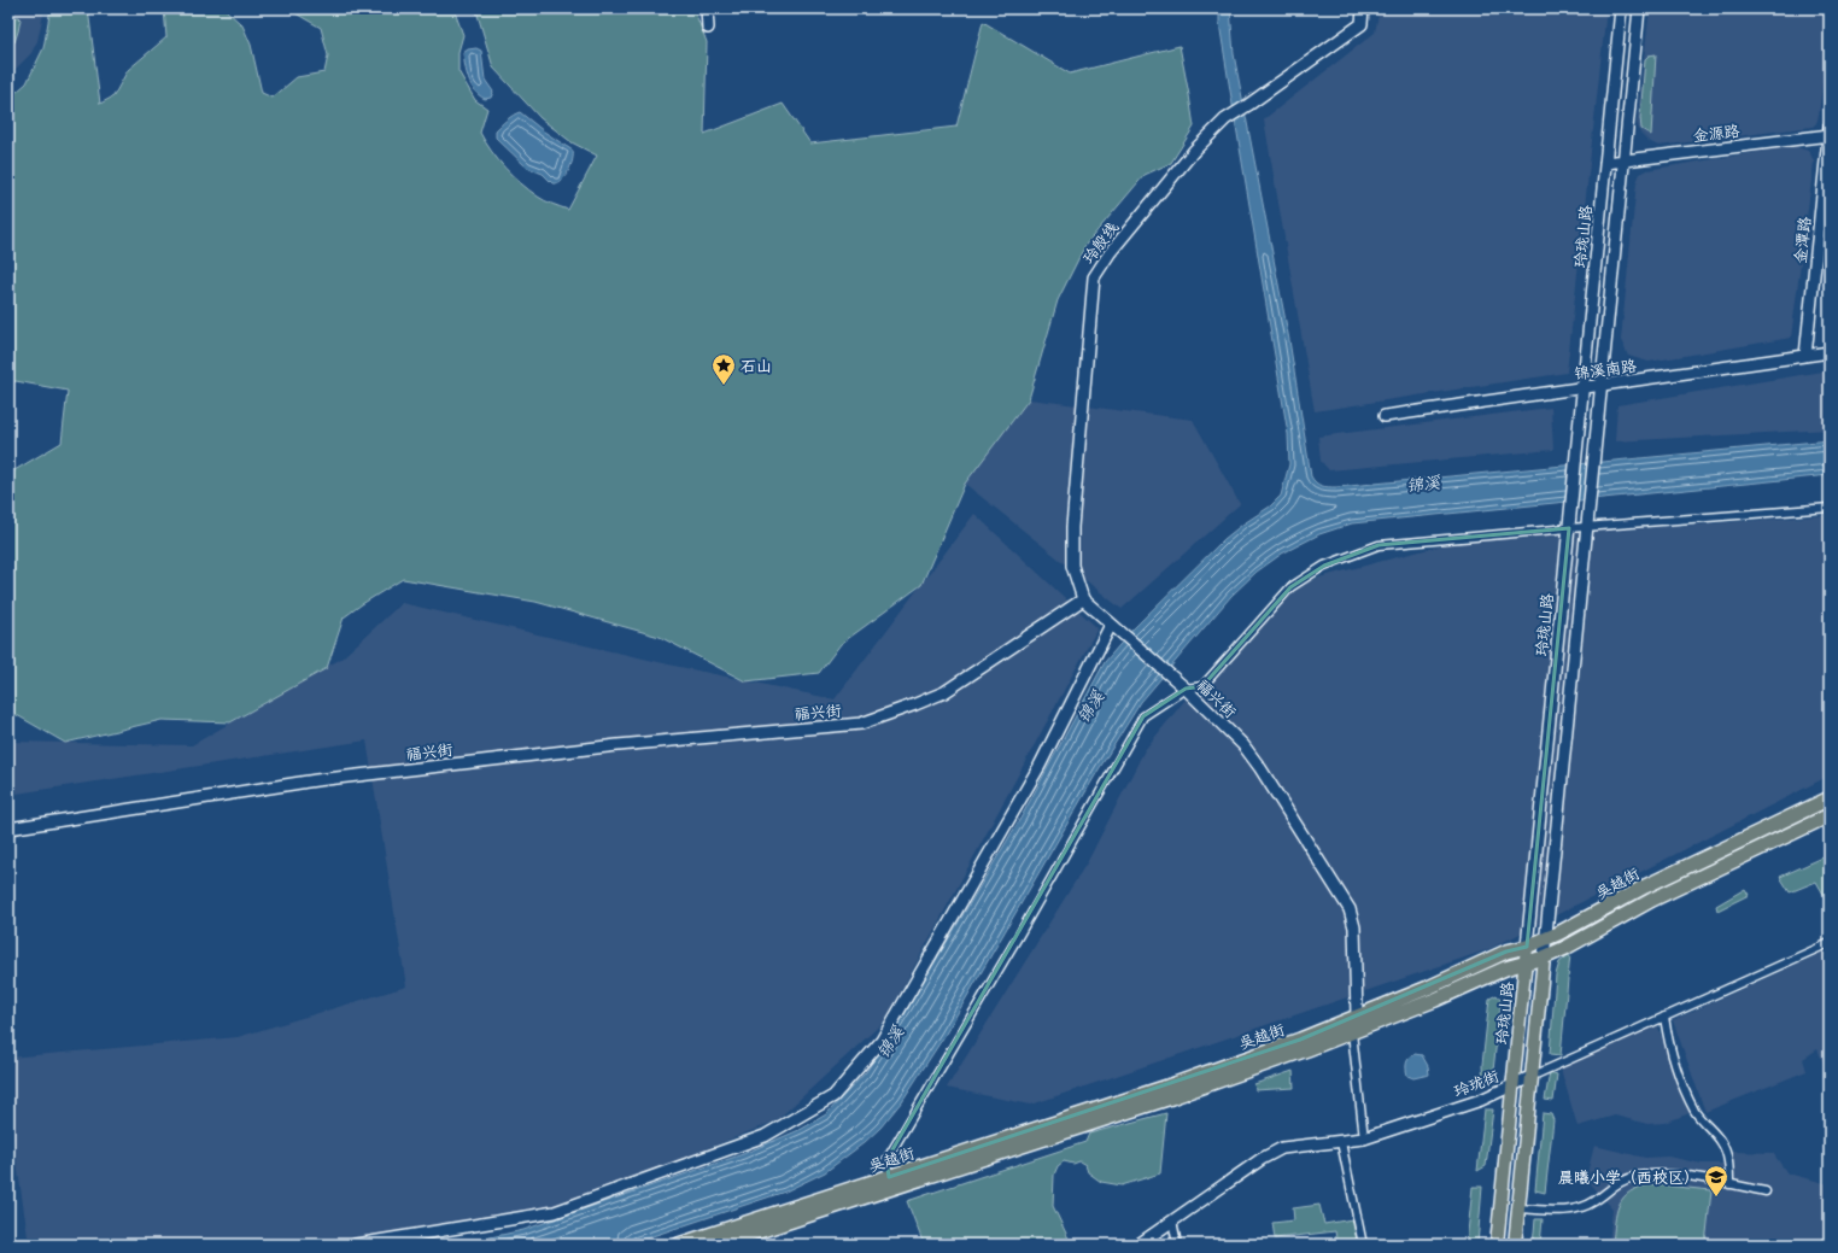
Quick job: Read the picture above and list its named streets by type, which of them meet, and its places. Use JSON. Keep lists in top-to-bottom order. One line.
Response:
{"streets":{"highway":["吴越街"],"main road":["玲珑山路"],"street":["金源路","金潭路","玲殷线","锦溪南路","福兴街","玲珑街"]},"crossings":[["金源路","玲珑山路"],["金源路","金潭路"],["玲珑山路","锦溪南路"],["玲珑山路","吴越街"],["玲珑山路","玲珑街"],["金潭路","锦溪南路"],["玲殷线","福兴街"],["福兴街","吴越街"]],"water":["锦溪"],"places":{"place":["石山"],"school or university":["晨曦小学（西校区）"]}}
